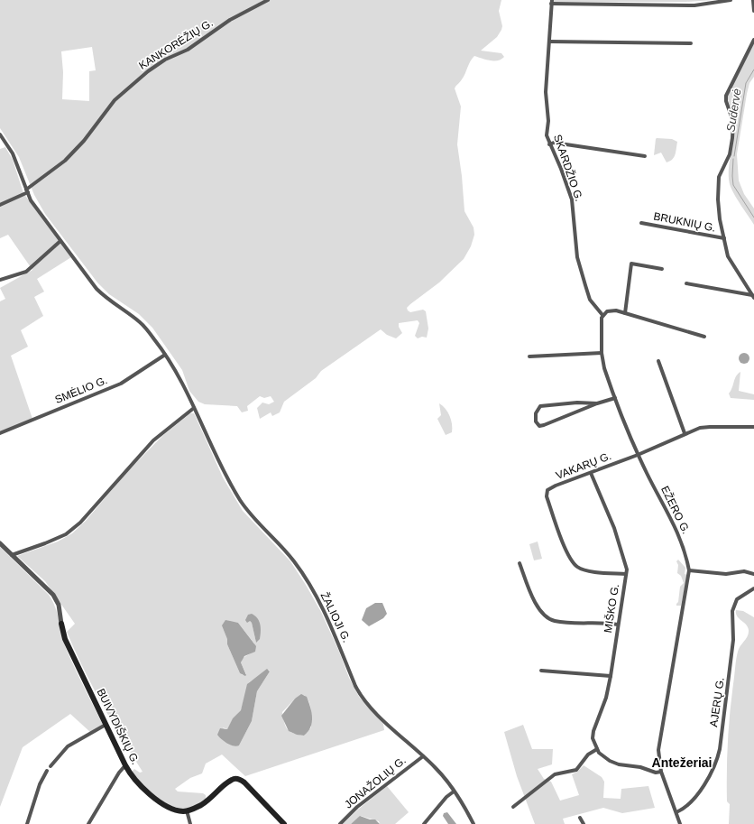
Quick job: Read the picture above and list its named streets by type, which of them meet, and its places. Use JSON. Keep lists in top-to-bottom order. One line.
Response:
{"streets":{"main road":["BUIVYDIŠKIŲ G."],"street":["KANKORĖŽIŲ G.","SKARDŽIO G.","BRUKNIŲ G.","SMĖLIO G.","VAKARŲ G.","EŽERO G.","MIŠKO G.","ŽALIOJI G.","AJERŲ G.","JONAŽOLIŲ G."]},"crossings":[["KANKORĖŽIŲ G.","ŽALIOJI G."],["SKARDŽIO G.","EŽERO G."],["SMĖLIO G.","ŽALIOJI G."],["VAKARŲ G.","EŽERO G."],["VAKARŲ G.","MIŠKO G."],["EŽERO G.","AJERŲ G."],["ŽALIOJI G.","JONAŽOLIŲ G."]],"districts":["Antežeriai"],"water":["Sudervė"]}
